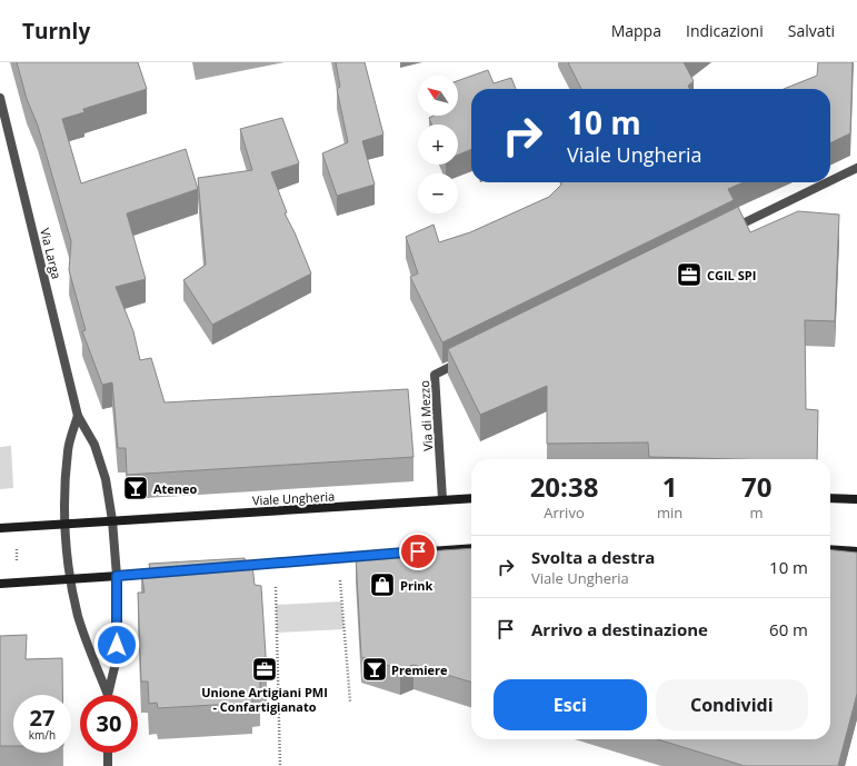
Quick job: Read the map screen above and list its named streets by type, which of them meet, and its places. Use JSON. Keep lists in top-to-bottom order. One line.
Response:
{"streets":{"street":["Via Larga","Via di Mezzo","Viale Ungheria"]},"crossings":[["Via Larga","Viale Ungheria"],["Via di Mezzo","Viale Ungheria"]],"places":{"office":["CGIL SPI","Unione Artigiani PMI - Confartigianato"],"bar":["Ateneo","Premiere"],"shop":["Prink"]},"north":"top left","page":{"header":"Turnly","nav":["Mappa","Indicazioni","Salvati"],"map_buttons":["+","−"],"turn":["10 m","Viale Ungheria"],"eta":["20:38","Arrivo","1","min","70","m"],"list":[{"name":"Svolta a destra","note":"Viale Ungheria","value":"10 m"},{"name":"Arrivo a destinazione","value":"60 m"}],"buttons":["Esci","Condividi"],"speed":"27 km/h","limit":"30"}}
